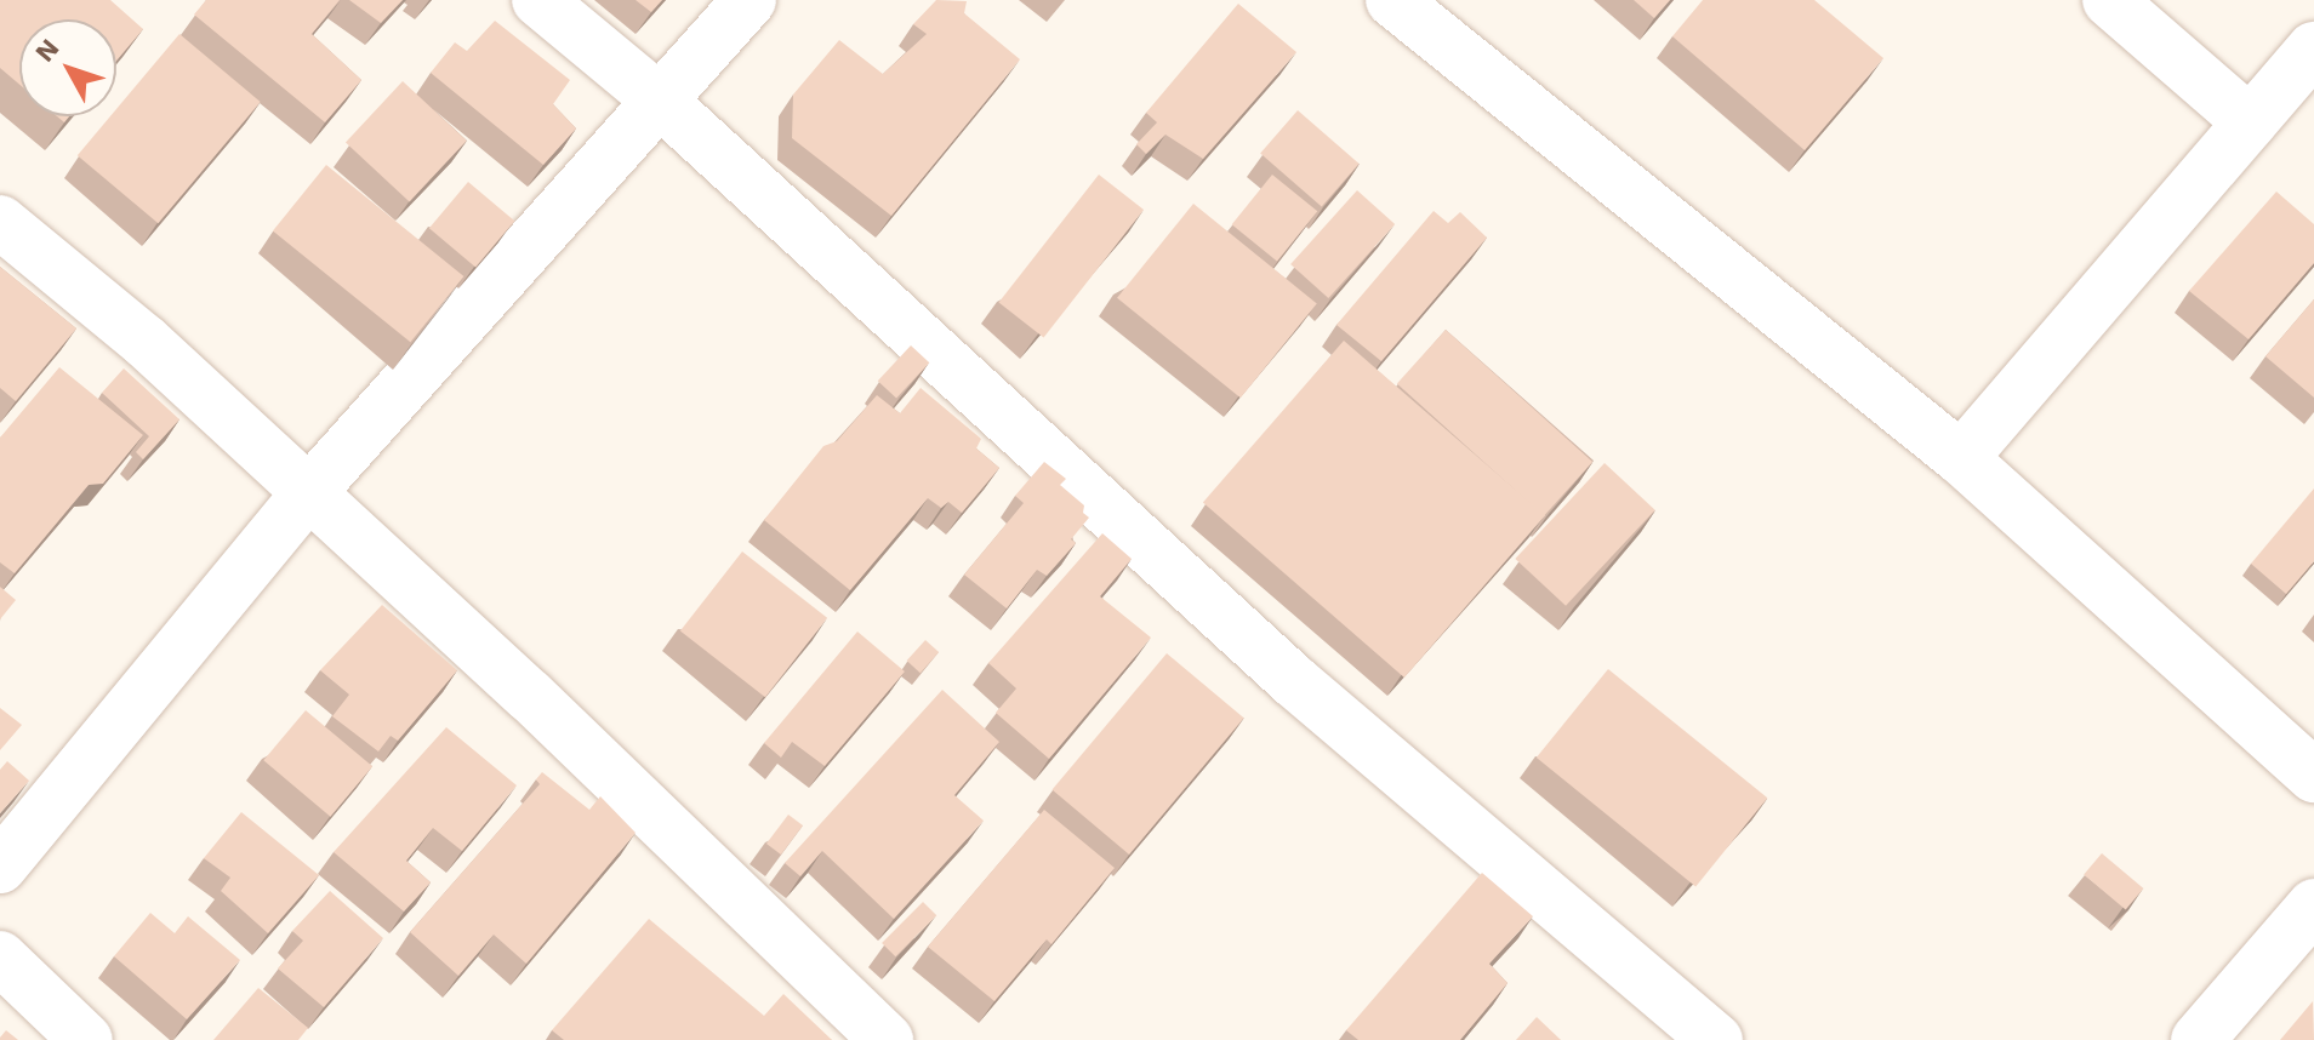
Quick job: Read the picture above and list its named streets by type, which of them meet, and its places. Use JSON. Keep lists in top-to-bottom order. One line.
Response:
{"north":"top left"}
